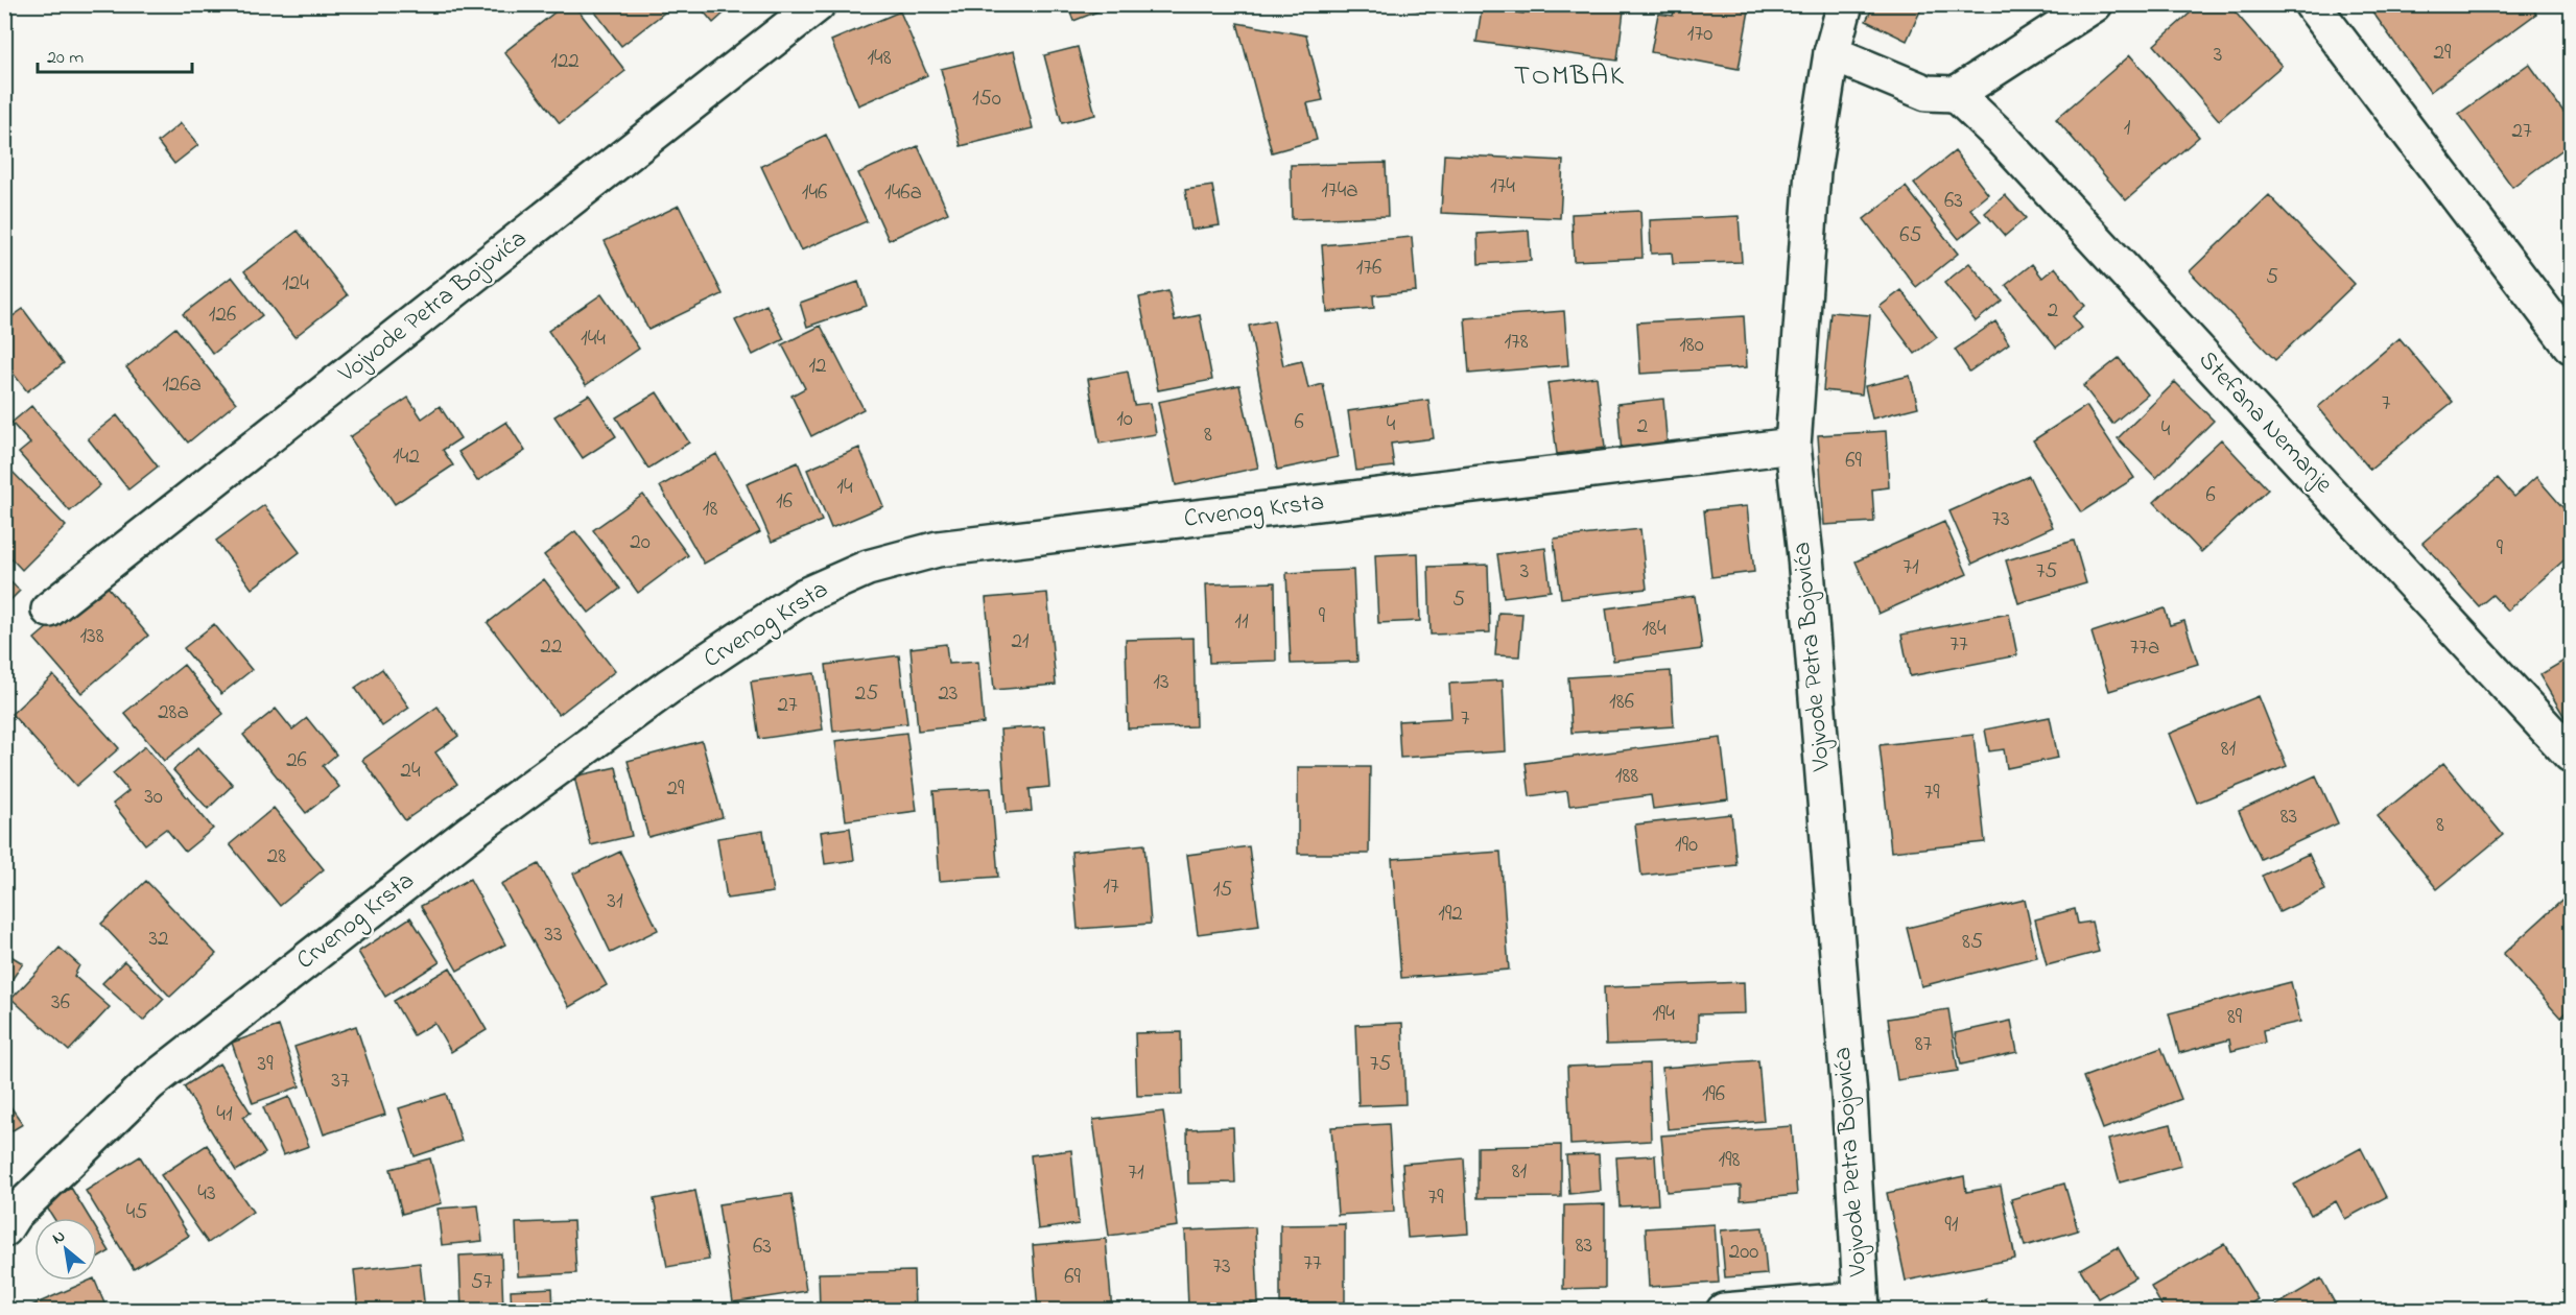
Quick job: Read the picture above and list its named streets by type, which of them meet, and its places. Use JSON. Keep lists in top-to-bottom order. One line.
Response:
{"streets":{"street":["Vojvode Petra Bojovića","Stefana Nemanje","Crvenog Krsta"]},"crossings":[["Vojvode Petra Bojovića","Crvenog Krsta"]],"districts":["TOMBAK"],"house_numbers":["170","29","3","148","122","150","1","27","174","174a","146","146a","63","65","176","5","124","2","126","144","178","180","12","126a","7","10","6","4","2","4","8","142","69","14","6","16","18","73","20","9","71","3","75","5","9","11","184","138","21","77","22","77a","13","25","23","186","27","28a","7","81","26","24","188","29","79","30","83","8","190","28","17","15","31","192","33","32","85","36","194","89","87","39","75","37","196","41","198","81","71","43","79","45","91","83","63","200","77","73","69","57"],"scale_bar":"20 m","north":"top left"}
